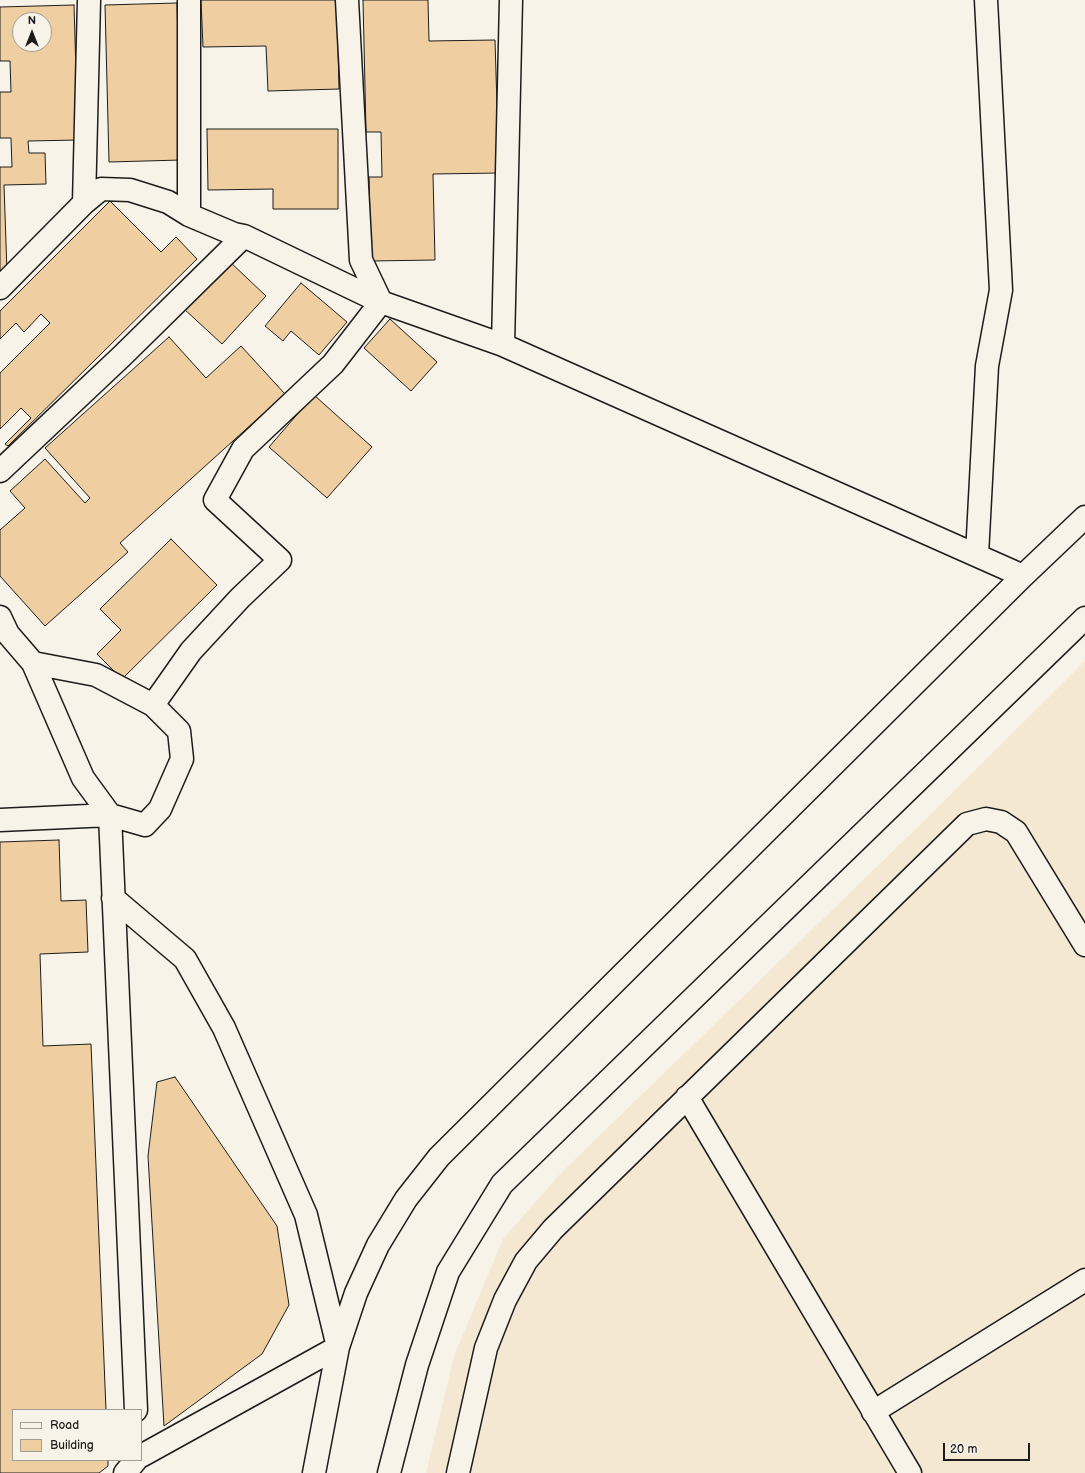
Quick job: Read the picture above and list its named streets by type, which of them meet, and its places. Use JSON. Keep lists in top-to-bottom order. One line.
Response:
{"legend":["Road","Building"],"scale_bar":"20 m","north":"top"}
